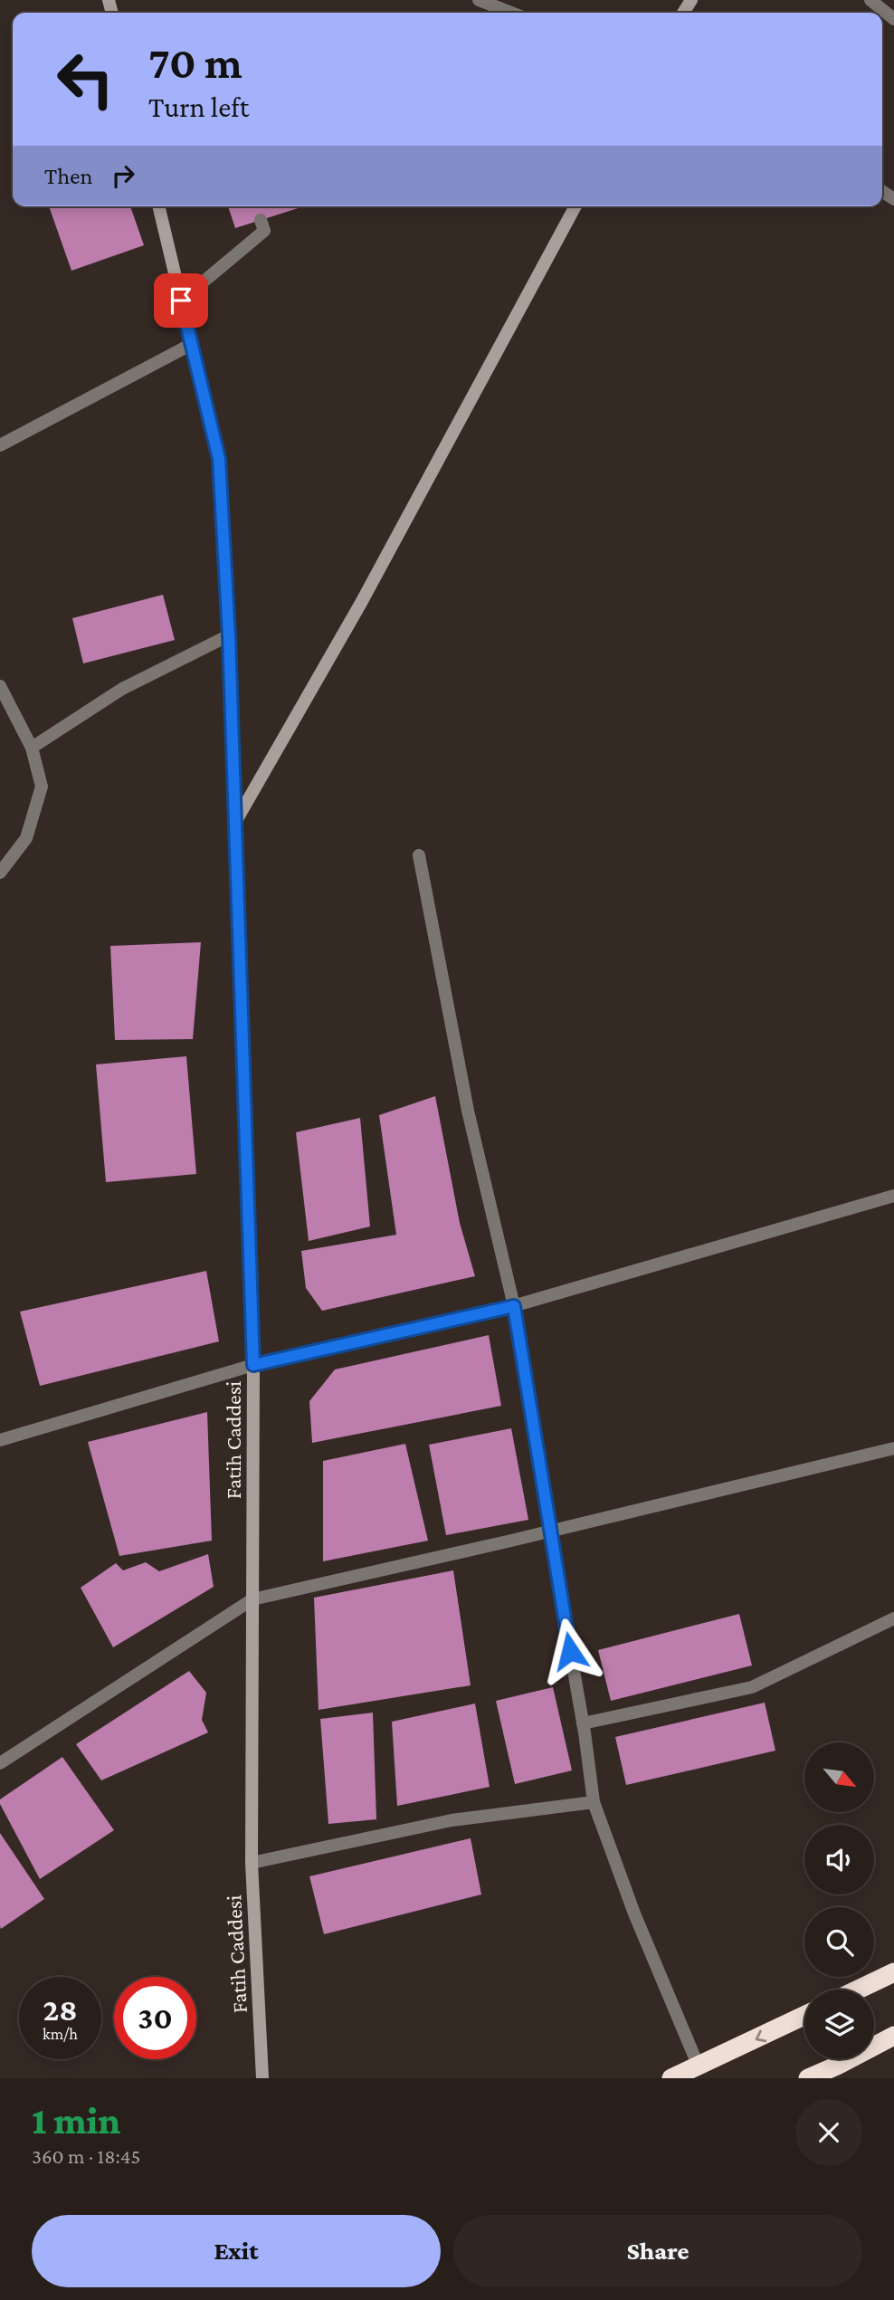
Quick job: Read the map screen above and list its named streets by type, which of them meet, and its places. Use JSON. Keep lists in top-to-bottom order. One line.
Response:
{"streets":{"street":["Fatih Caddesi"]},"north":"bottom right","page":{"turn":["70 m","Turn left"],"then":"Then","speed":"28 km/h","limit":"30","heading":["1 min","360 m · 18:45"],"buttons":["Exit","Share"]}}
